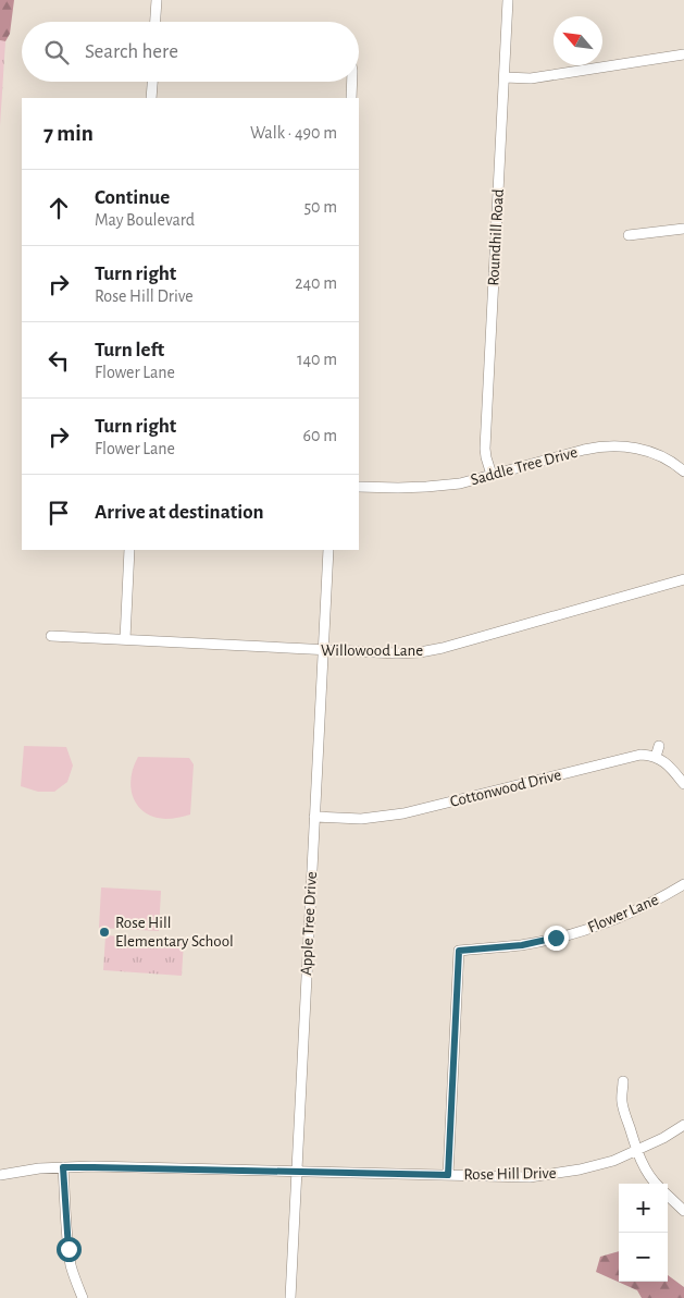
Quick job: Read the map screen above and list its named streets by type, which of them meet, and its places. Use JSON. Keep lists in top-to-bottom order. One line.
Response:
{"streets":{"street":["Roundhill Road","Saddle Tree Drive","Willowood Lane","Cottonwood Drive","Flower Lane","Apple Tree Drive","Rose Hill Drive"]},"crossings":[["Roundhill Road","Saddle Tree Drive"],["Willowood Lane","Apple Tree Drive"],["Cottonwood Drive","Apple Tree Drive"],["Flower Lane","Rose Hill Drive"],["Apple Tree Drive","Rose Hill Drive"]],"places":["Rose Hill Elementary School"],"north":"top left","page":{"search":"Search here","heading":["7 min","Walk · 490 m"],"list":[["Continue","May Boulevard","50 m"],["Turn right","Rose Hill Drive","240 m"],["Turn left","Flower Lane","140 m"],["Turn right","Flower Lane","60 m"],"Arrive at destination"],"map_buttons":["+","−"]}}
